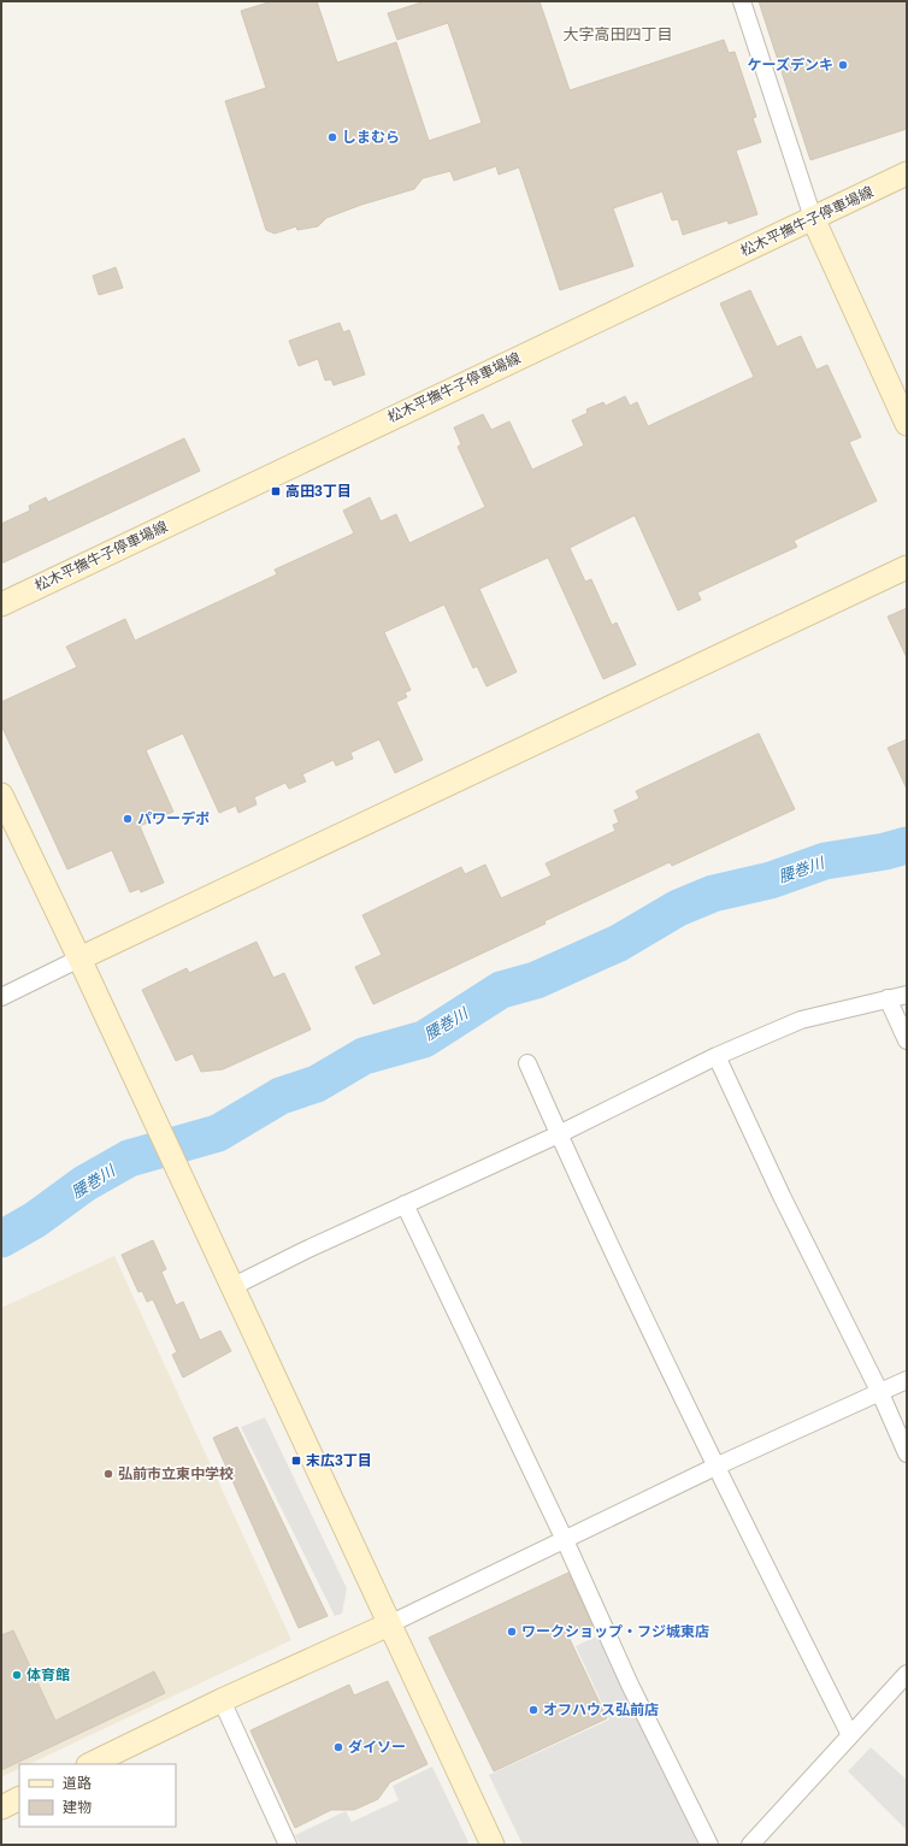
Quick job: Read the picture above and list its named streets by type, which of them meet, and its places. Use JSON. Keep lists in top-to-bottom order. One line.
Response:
{"streets":{"street":["松木平撫牛子停車場線"]},"districts":["大字高田四丁目"],"water":["腰巻川"],"places":{"other":["ケーズデンキ","しまむら","パワーデポ","弘前市立東中学校","ワークショップ・フジ城東店","体育館","オフハウス弘前店","ダイソー"],"transit":["高田3丁目","末広3丁目"]},"legend":["道路","建物"]}
